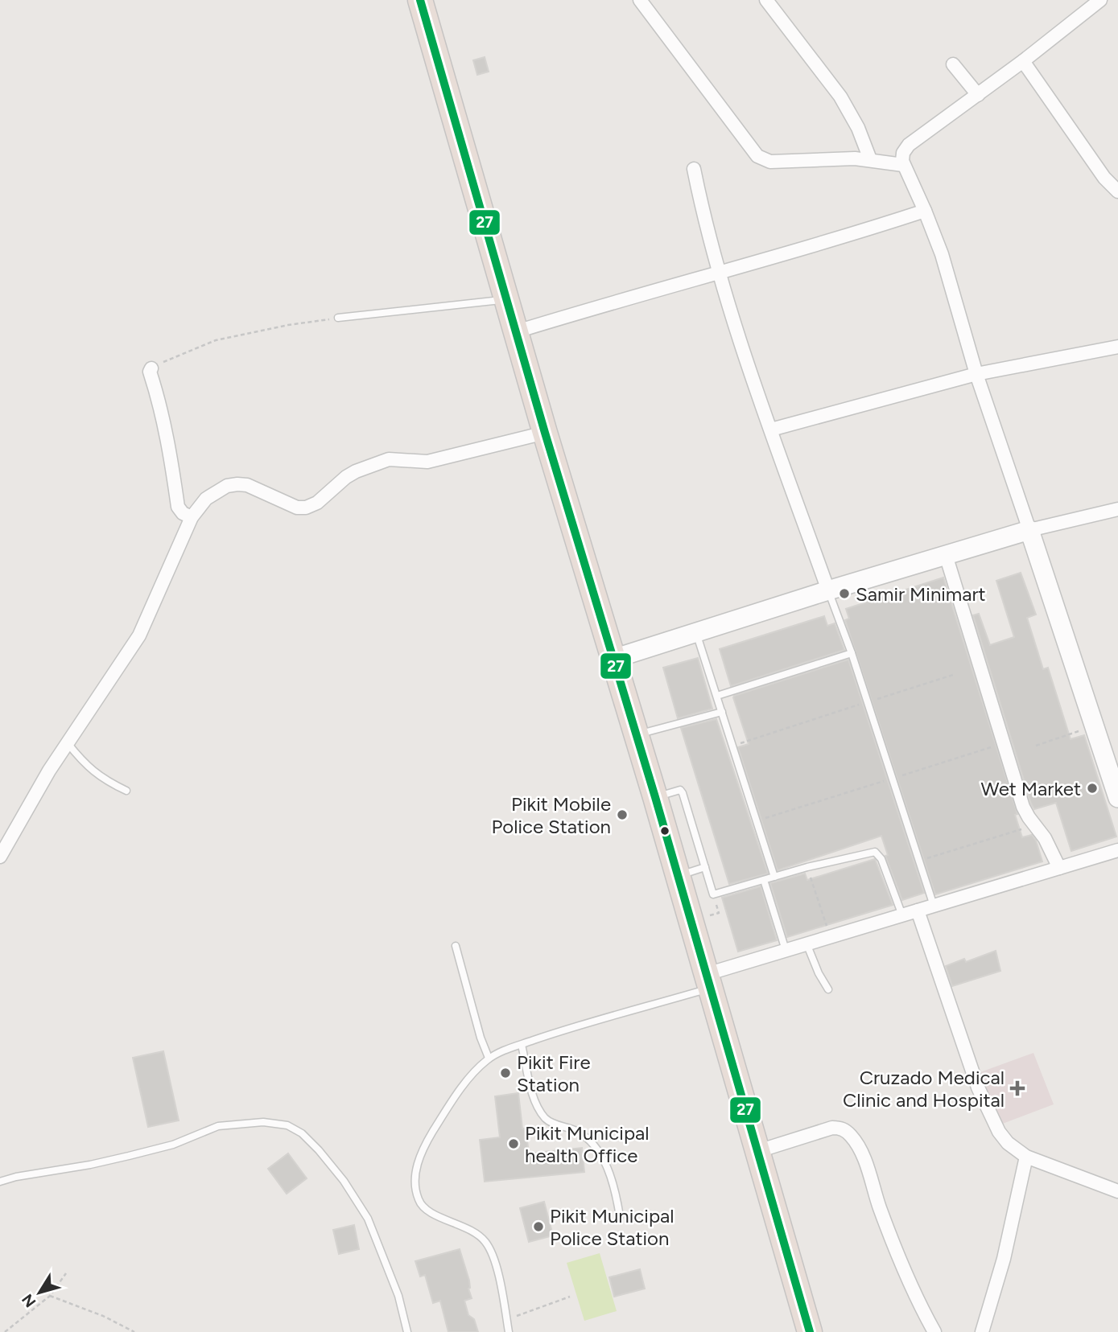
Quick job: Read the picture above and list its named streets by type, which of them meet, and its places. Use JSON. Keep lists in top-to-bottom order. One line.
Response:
{"places":{"other":["Samir Minimart","Wet Market","Pikit Mobile Police Station","Pikit Fire Station","Pikit Municipal health Office","Pikit Municipal Police Station"],"health":["Cruzado Medical Clinic and Hospital"]},"lines":["transit line 27"],"north":"bottom left"}
